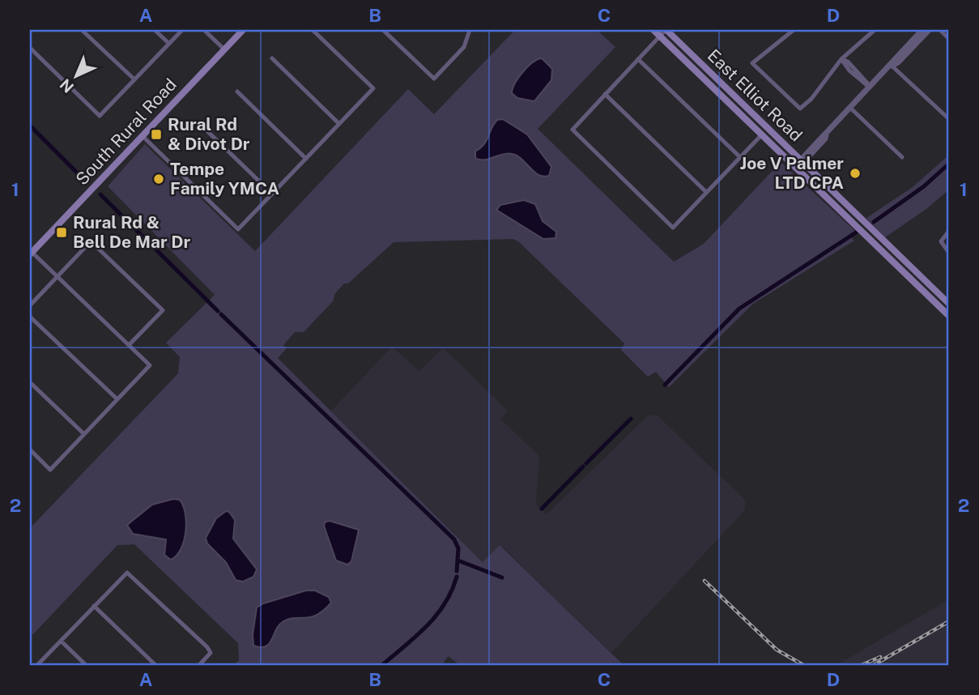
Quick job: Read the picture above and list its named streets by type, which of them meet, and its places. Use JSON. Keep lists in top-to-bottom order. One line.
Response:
{"streets":{"main road":["East Elliot Road","South Rural Road"]},"places":{"transit":["Rural Rd & Divot Dr","Rural Rd & Bell De Mar Dr"],"other":["Joe V Palmer LTD CPA","Tempe Family YMCA"]},"north":"bottom left","grid":{"columns":["A","B","C","D"],"rows":["1","2"]}}
